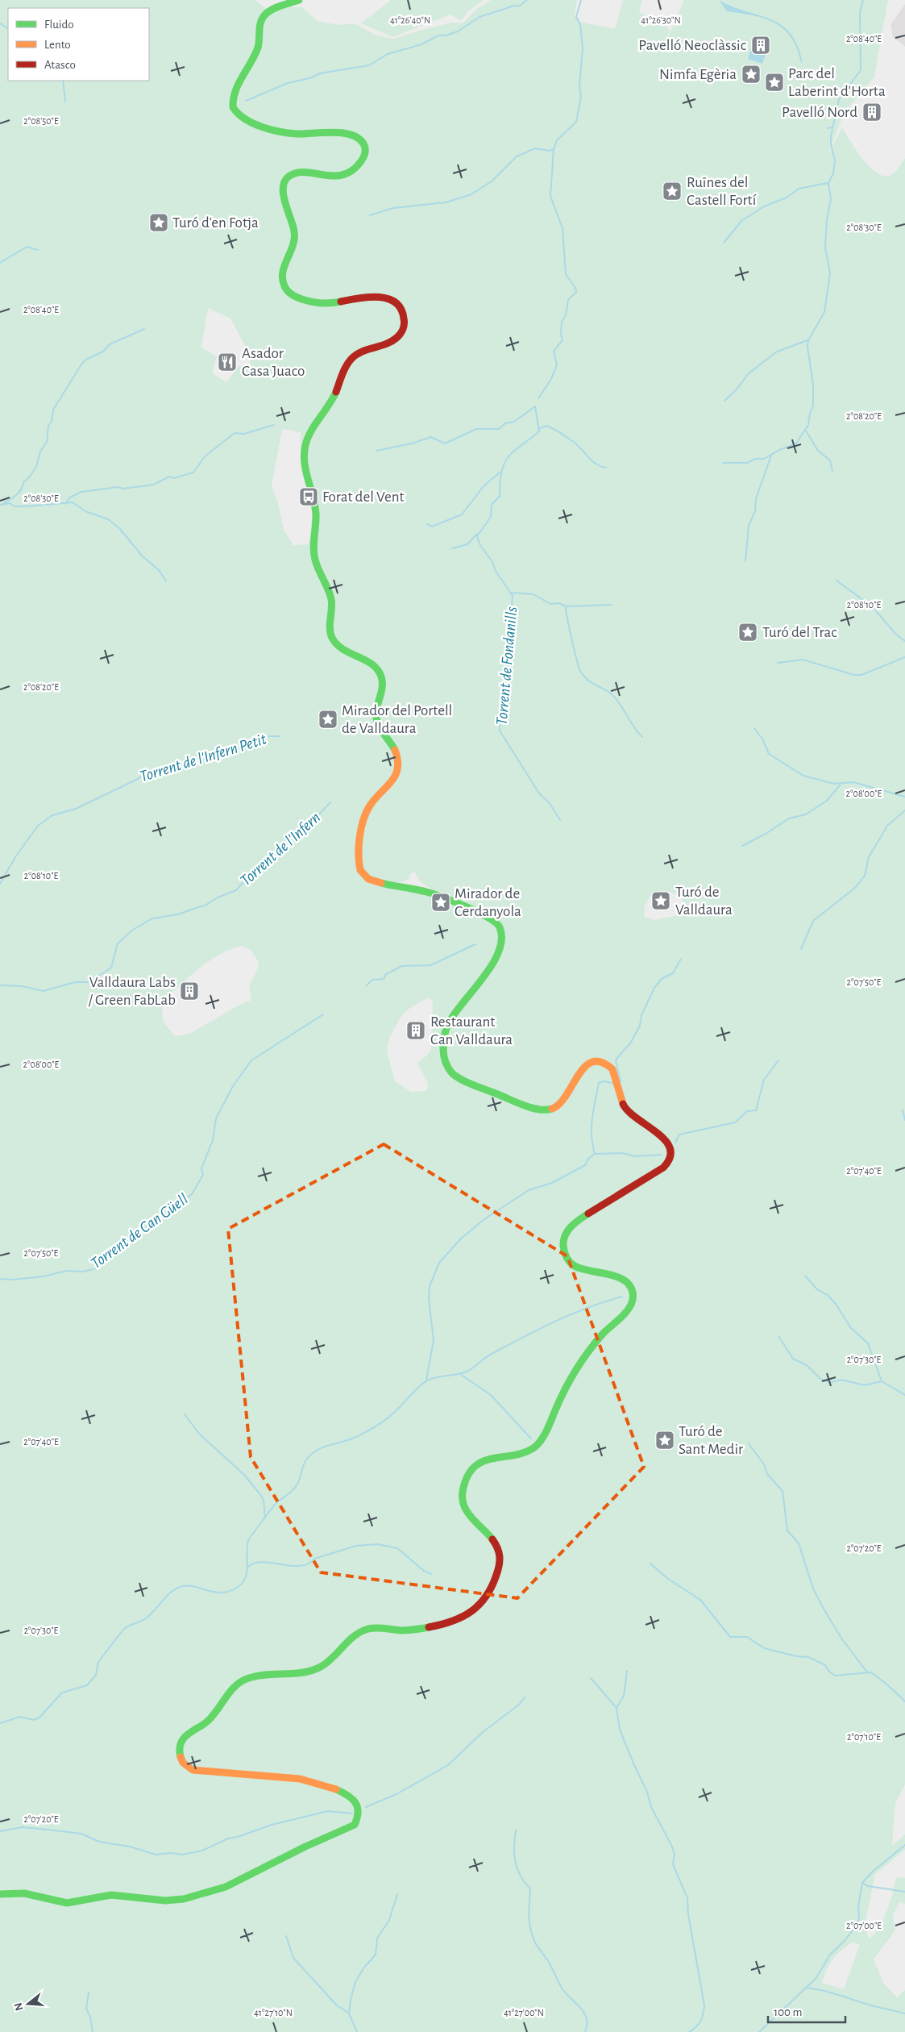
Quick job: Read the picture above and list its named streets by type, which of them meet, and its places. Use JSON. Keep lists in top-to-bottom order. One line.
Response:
{"water":["Torrent de Fondanills","Torrent de l'Infern Petit","Torrent de l'Infern","Torrent de Can Güell"],"places":{"building":["Pavelló Neoclàssic","Pavelló Nord","Valldaura Labs / Green FabLab","Restaurant Can Valldaura"],"place":["Nimfa Egèria","Parc del Laberint d'Horta","Ruïnes del Castell Fortí","Turó d'en Fotja","Turó del Trac","Mirador del Portell de Valldaura","Turó de Valldaura","Mirador de Cerdanyola","Turó de Sant Medir"],"restaurant":["Asador Casa Juaco"],"bus stop":["Forat del Vent"]},"legend":["Fluido","Lento","Atasco"],"scale_bar":"100 m","north":"left","coordinates":["41°26'40\"N","41°26'30\"N","2°08'40\"E","2°08'50\"E","2°08'30\"E","2°08'20\"E","2°08'10\"E","2°08'00\"E","2°07'50\"E","2°07'40\"E","2°07'30\"E","2°07'20\"E","2°07'10\"E","2°07'00\"E","41°27'10\"N","41°27'00\"N"]}
